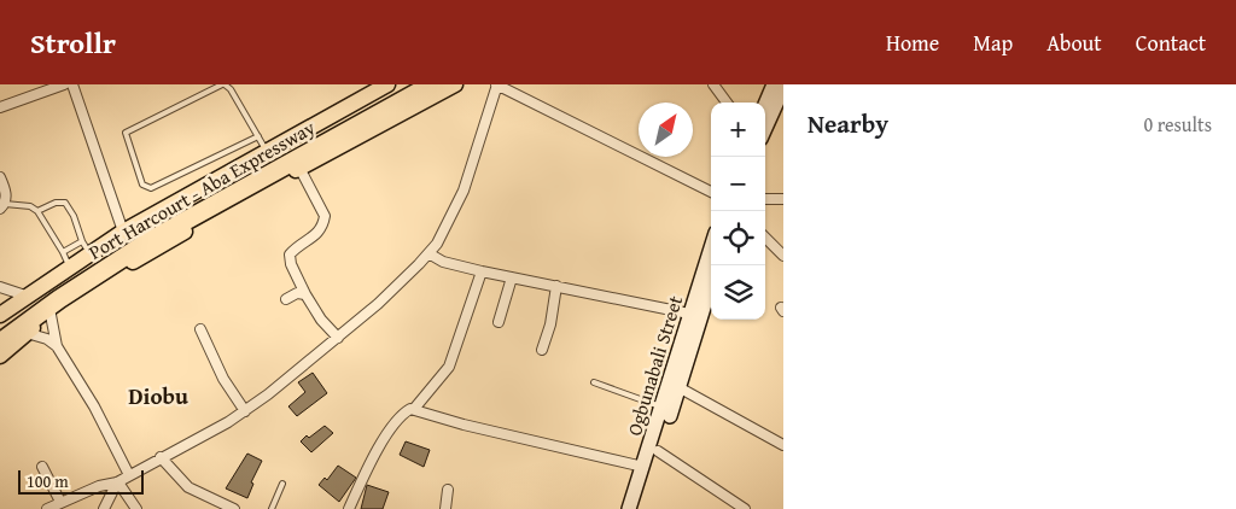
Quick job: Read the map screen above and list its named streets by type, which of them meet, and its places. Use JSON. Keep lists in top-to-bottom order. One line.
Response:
{"streets":{"highway":["Port Harcourt - Aba Expressway"],"street":["Ogbunabali Street"]},"districts":["Diobu"],"scale_bar":"100 m","north":"top right","page":{"header":"Strollr","nav":["Home","Map","About","Contact"],"heading":["Nearby","0 results"],"map_buttons":["+","−"],"scale":"100 m"}}
